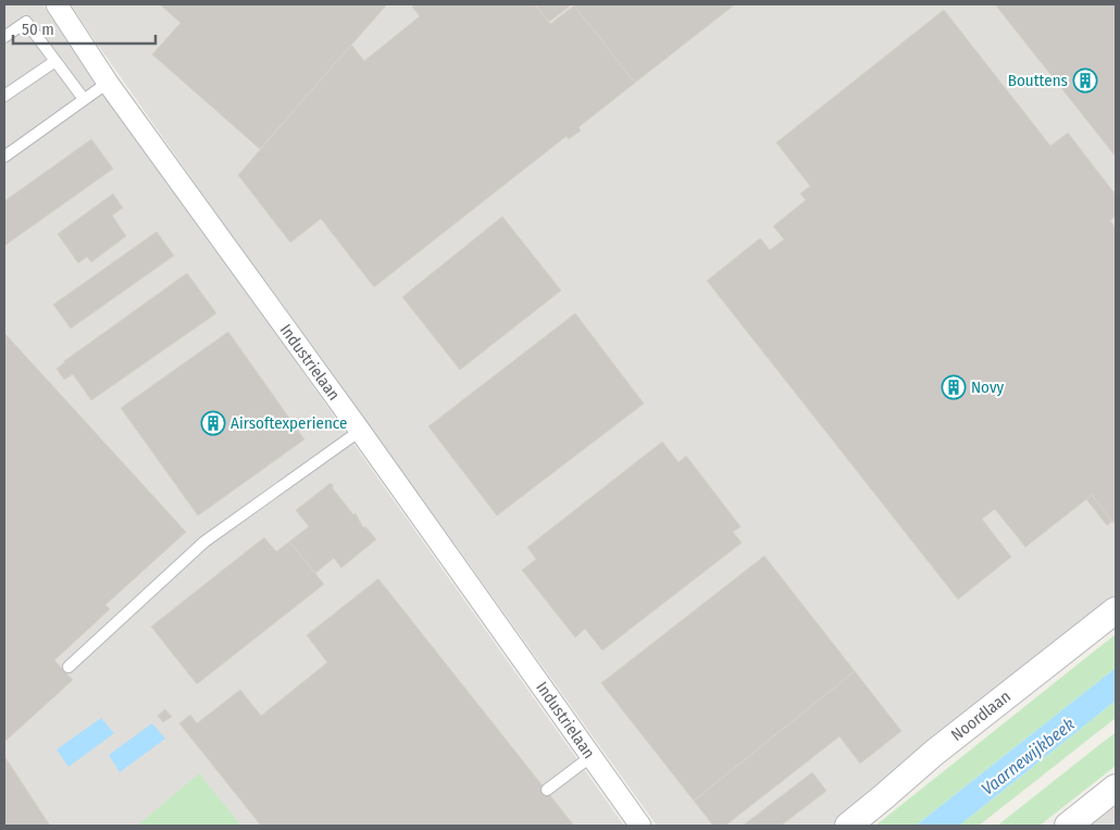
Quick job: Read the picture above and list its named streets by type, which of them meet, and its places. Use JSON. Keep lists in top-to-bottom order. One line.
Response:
{"streets":{"street":["Industrielaan","Noordlaan"]},"water":["Vaarnewijkbeek"],"places":{"building":["Bouttens","Novy","Airsoftexperience"]},"scale_bar":"50 m"}
